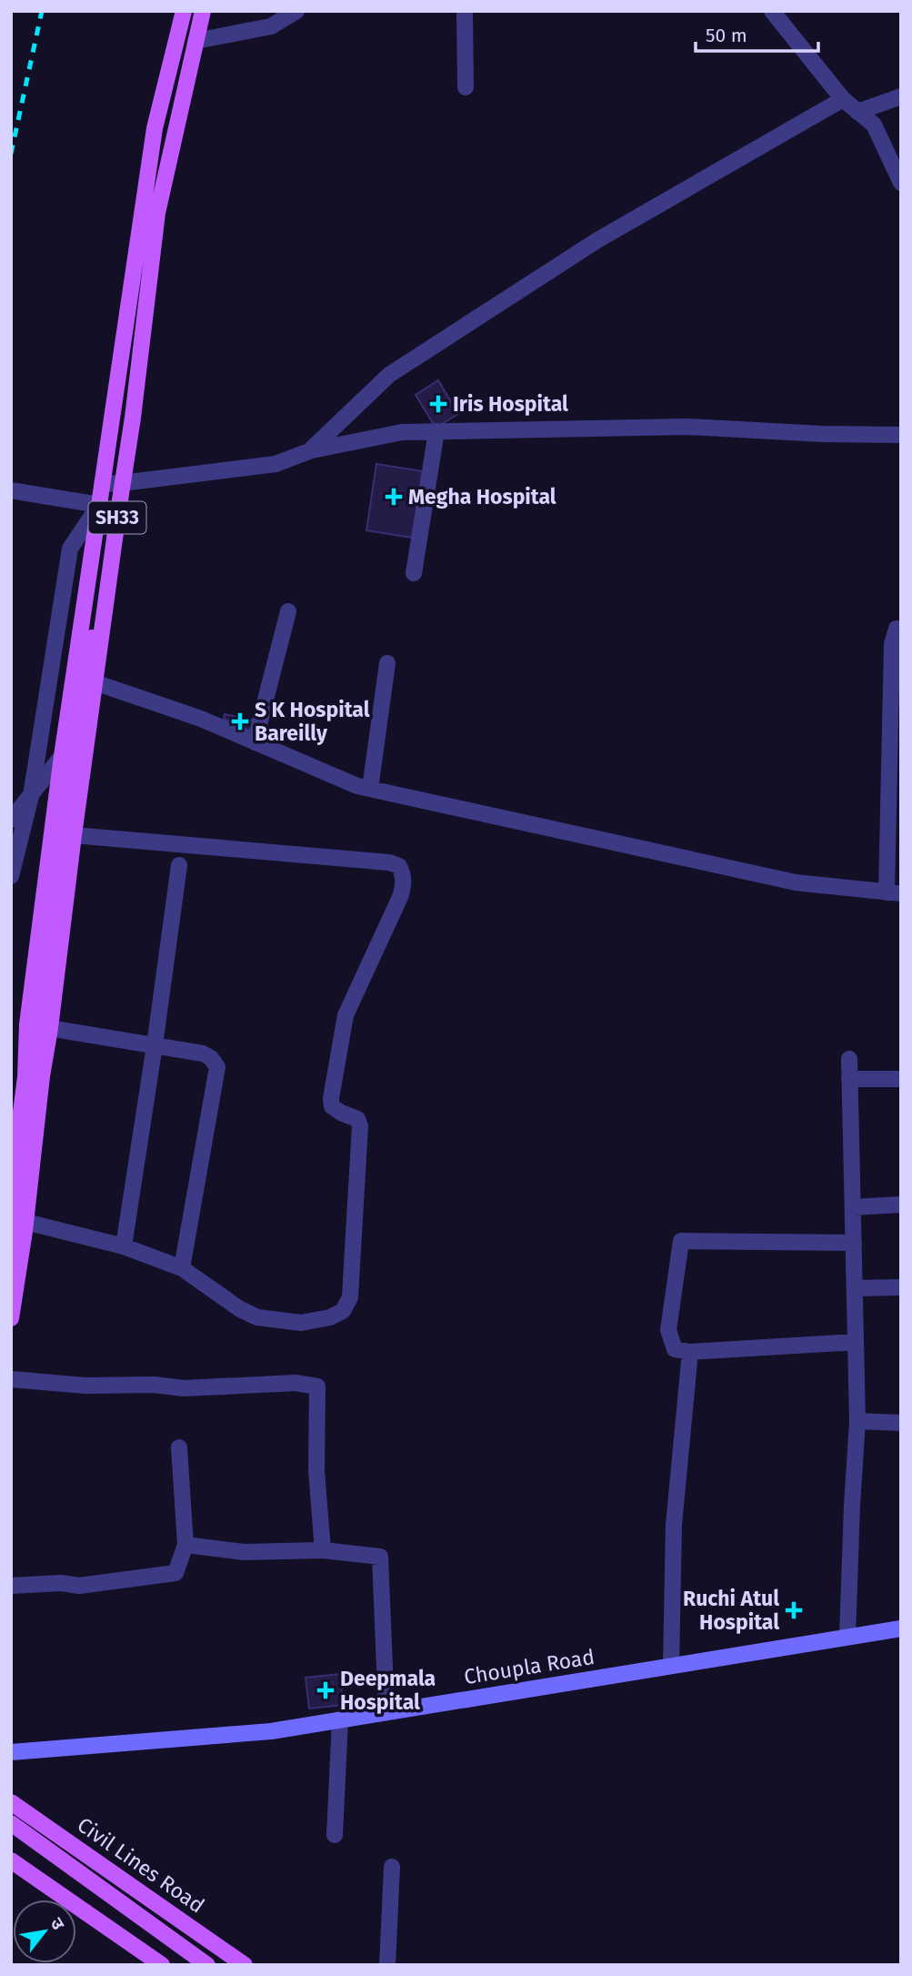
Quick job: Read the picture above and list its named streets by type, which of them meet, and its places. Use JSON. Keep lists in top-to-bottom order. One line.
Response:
{"streets":{"main road":["SH33","Choupla Road","Civil Lines Road"]},"places":{"health":["Iris Hospital","Megha Hospital","S K Hospital Bareilly","Ruchi Atul Hospital","Deepmala Hospital"]},"scale_bar":"50 m","north":"top right"}
